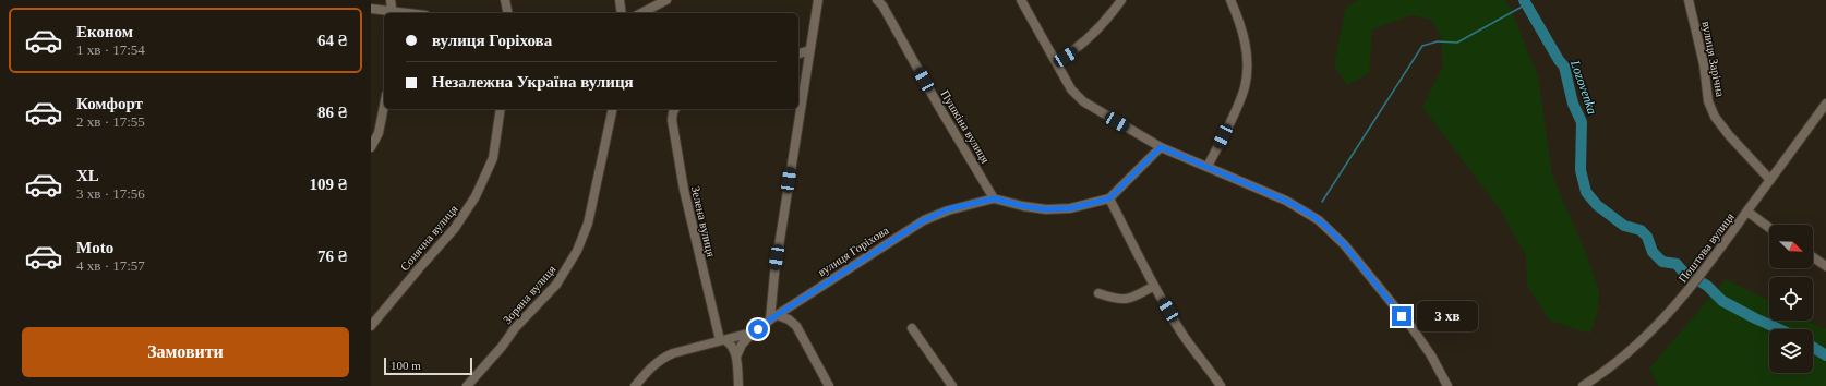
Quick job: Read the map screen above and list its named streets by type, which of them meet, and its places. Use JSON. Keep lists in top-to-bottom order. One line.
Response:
{"streets":{"street":["вулиця Зарічна","Пушкіна вулиця","Зелена вулиця","Сонячна вулиця","Поштова вулиця","вулиця Горіхова","Зоряна вулиця"]},"crossings":[["вулиця Зарічна","Поштова вулиця"],["Пушкіна вулиця","вулиця Горіхова"],["Зелена вулиця","вулиця Горіхова"]],"water":["Lozovenka"],"scale_bar":"100 m","north":"bottom right","page":{"list":[{"name":"Економ","note":"1 хв · 17:54","value":"64 ₴"},{"name":"Комфорт","note":"2 хв · 17:55","value":"86 ₴"},{"name":"XL","note":"3 хв · 17:56","value":"109 ₴"},{"name":"Moto","note":"4 хв · 17:57","value":"76 ₴"}],"banner":["вулиця Горіхова","Незалежна Україна вулиця"],"bubble":"3 хв","buttons":"Замовити","scale":"100 m"}}
